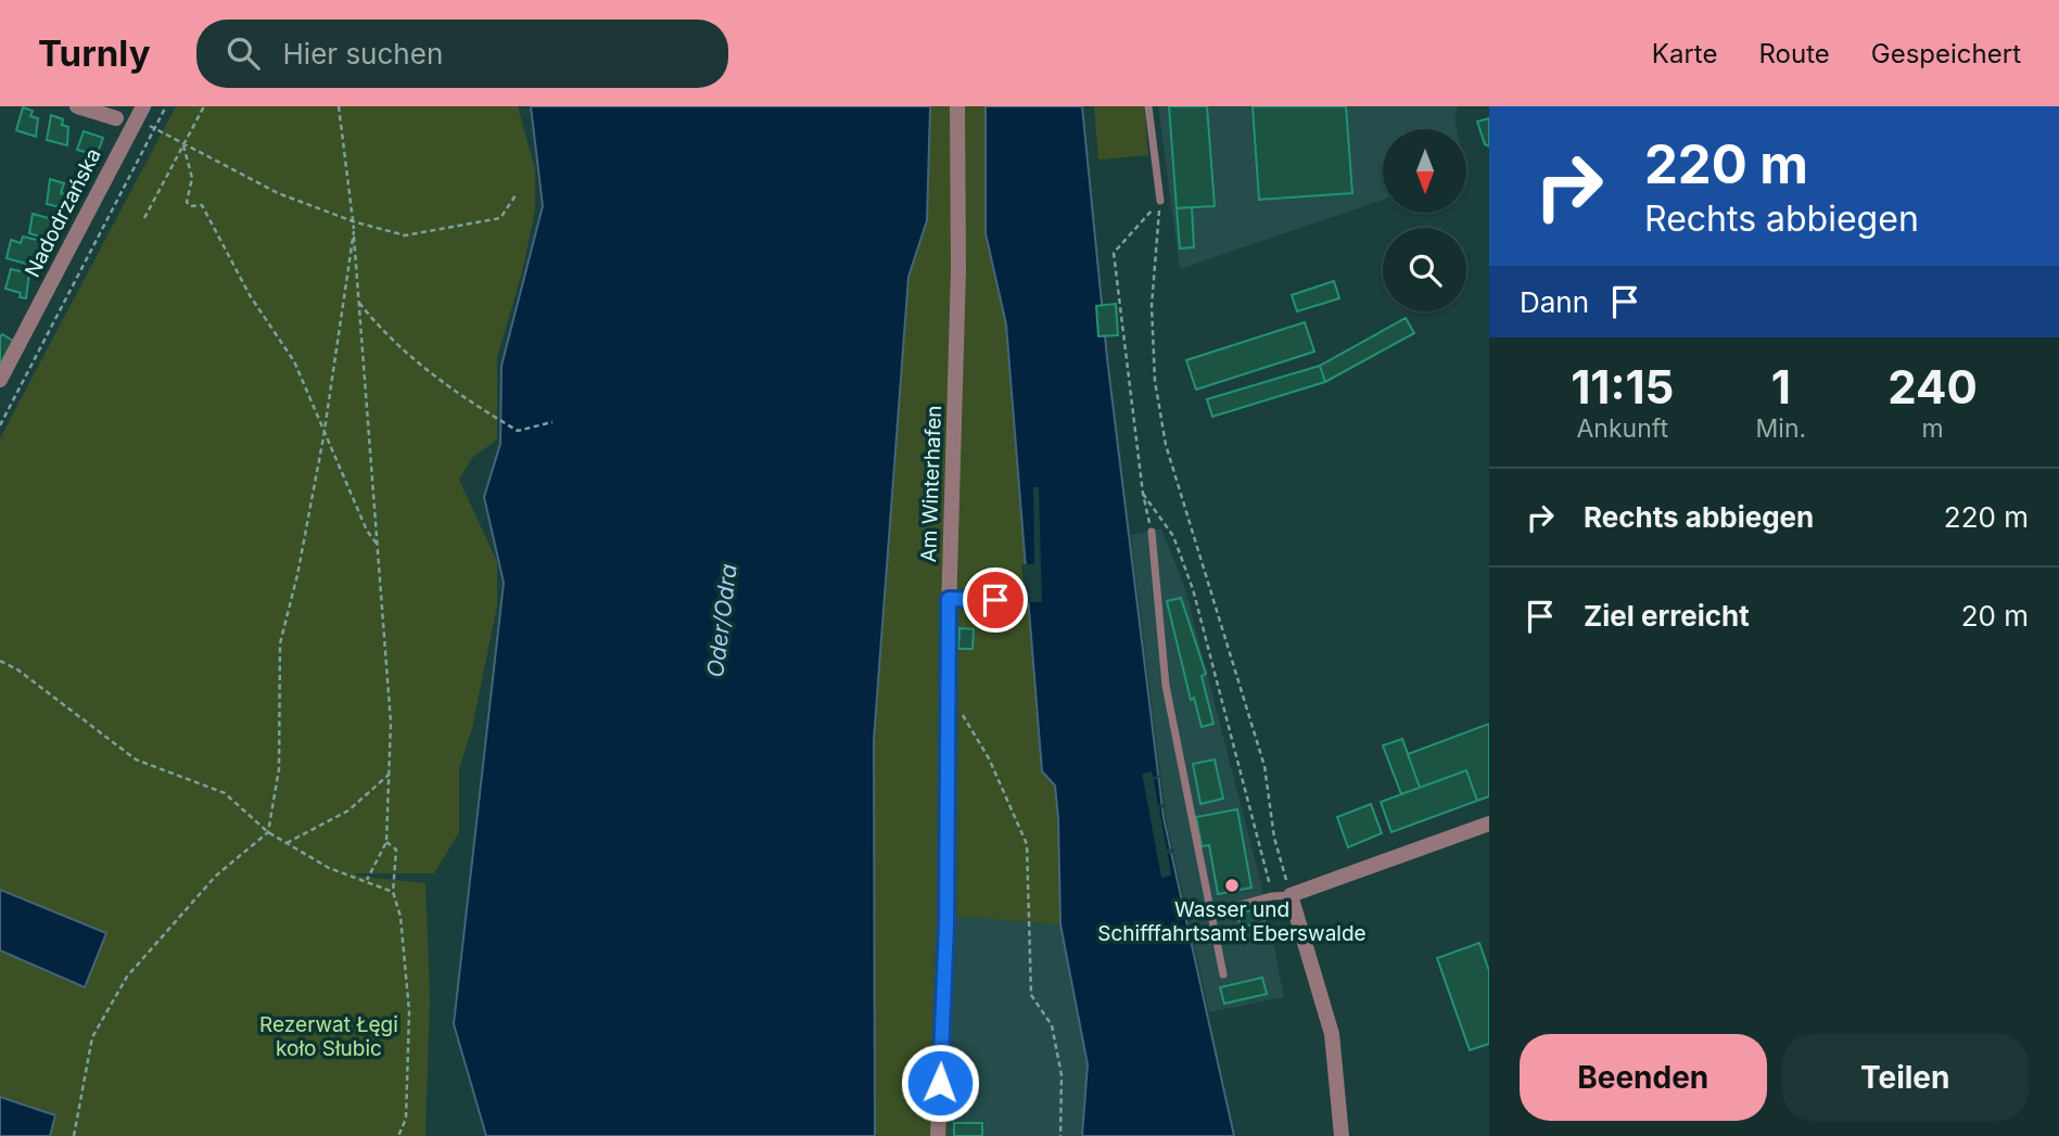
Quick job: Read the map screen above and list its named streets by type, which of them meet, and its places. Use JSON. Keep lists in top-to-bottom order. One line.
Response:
{"streets":{"street":["Nadodrzańska","Am Winterhafen"]},"water":["Oder/Odra"],"parks":["Rezerwat Łęgi koło Słubic"],"places":["Wasser und Schifffahrtsamt Eberswalde"],"north":"bottom","page":{"header":"Turnly","search":"Hier suchen","nav":["Karte","Route","Gespeichert"],"turn":["220 m","Rechts abbiegen"],"then":"Dann","eta":["11:15","Ankunft","1","Min.","240","m"],"list":[{"name":"Rechts abbiegen","value":"220 m"},{"name":"Ziel erreicht","value":"20 m"}],"buttons":["Beenden","Teilen"]}}
